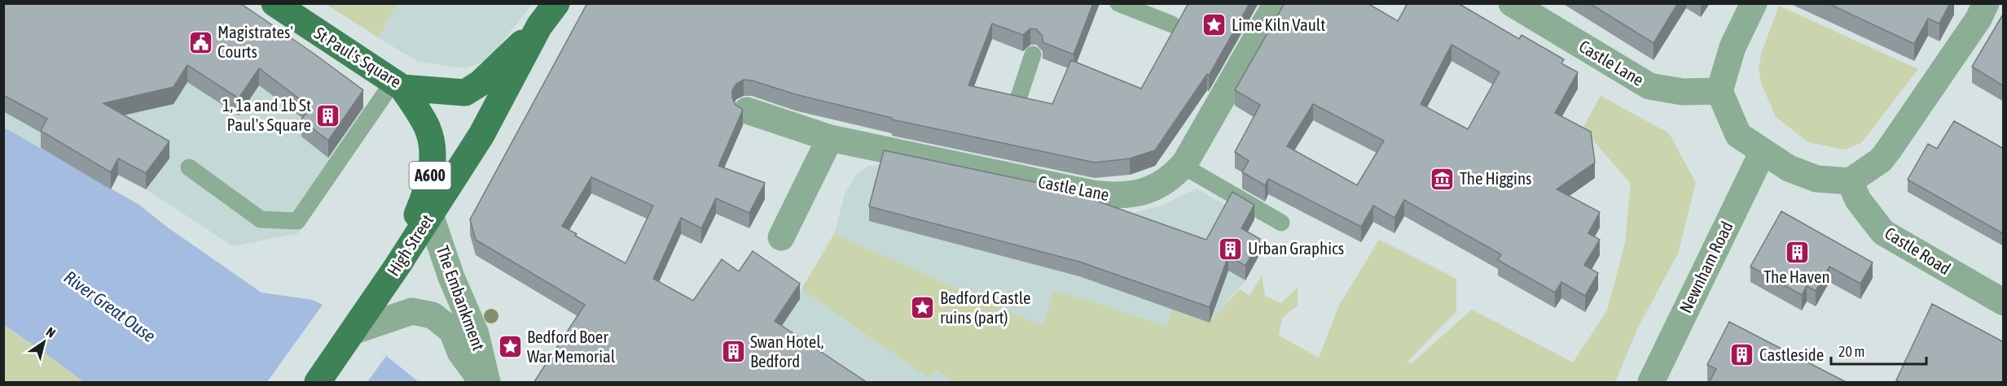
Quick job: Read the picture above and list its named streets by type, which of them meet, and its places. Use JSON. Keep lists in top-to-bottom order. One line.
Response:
{"streets":{"main road":["St Paul's Square","A600","High Street"],"street":["Castle Lane","Castle Road","Newnham Road","The Embankment"]},"crossings":[["St Paul's Square","A600"],["St Paul's Square","High Street"],["A600","High Street"],["High Street","The Embankment"]],"water":["River Great Ouse"],"places":{"place":["Lime Kiln Vault","Bedford Castle ruins (part)","Bedford Boer War Memorial"],"public building":["Magistrates' Courts"],"building":["1, 1a and 1b St Paul's Square","Urban Graphics","The Haven","Swan Hotel, Bedford","Castleside"],"museum":["The Higgins"]},"scale_bar":"20 m","north":"top right"}
